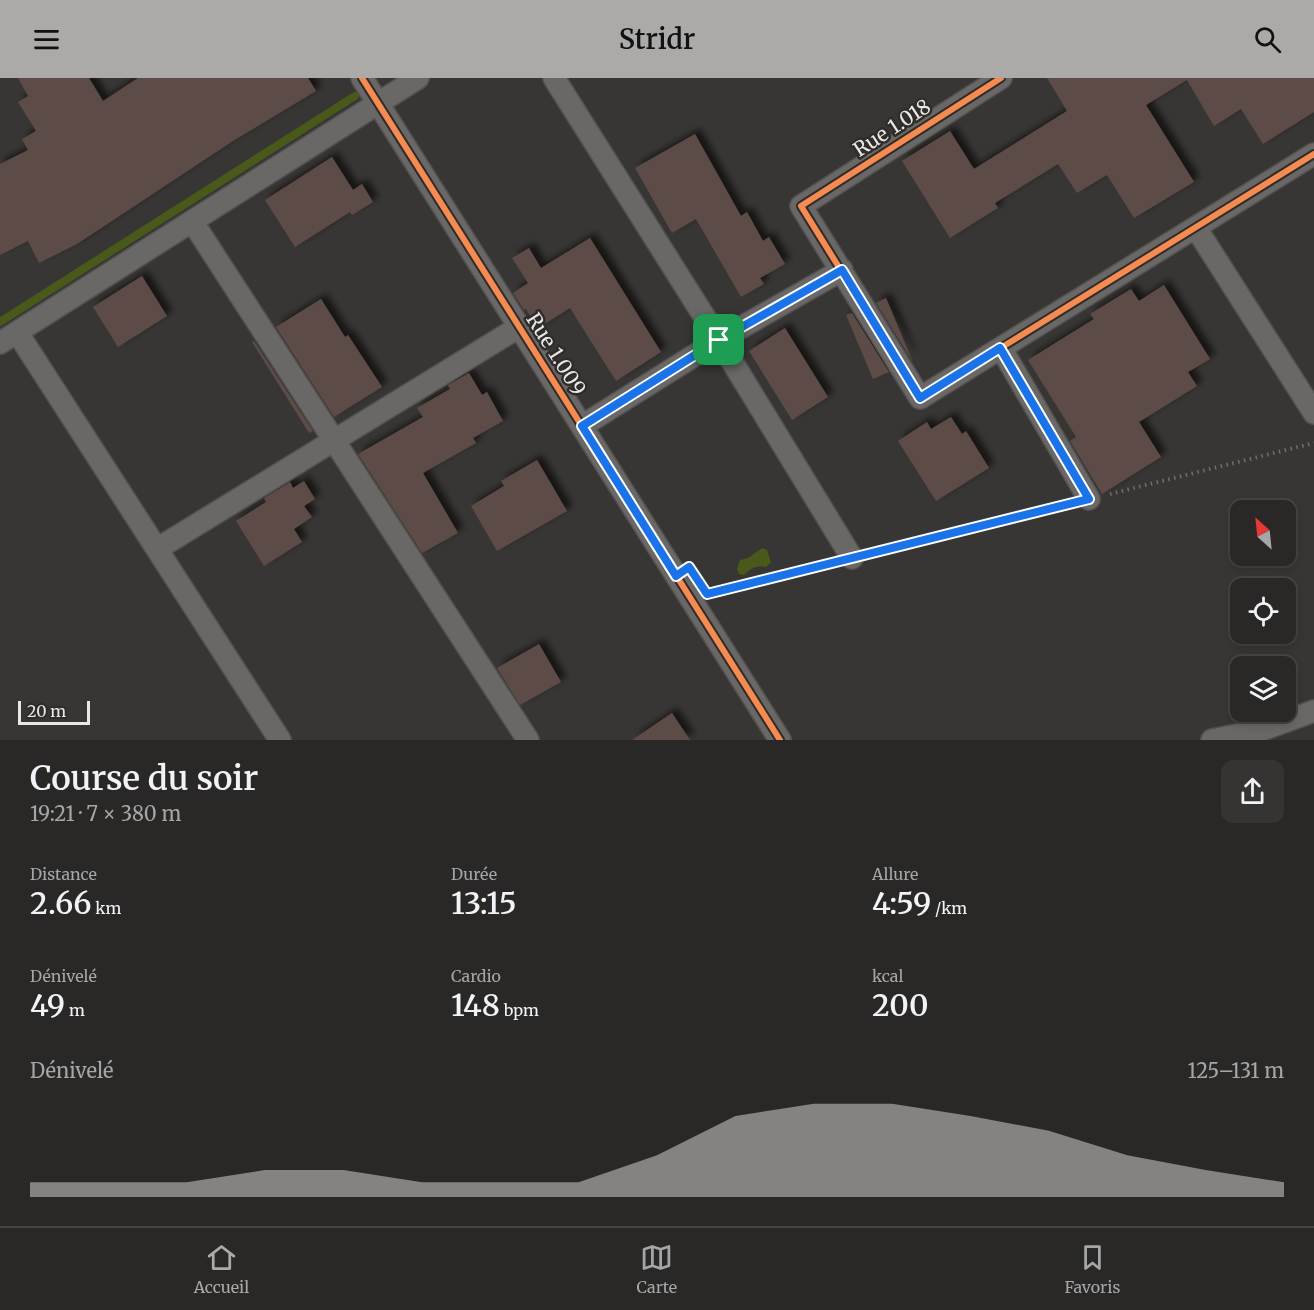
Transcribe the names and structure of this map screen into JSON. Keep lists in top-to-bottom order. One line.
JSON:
{"streets":{"street":["Rue 1.018","Rue 1.009"]},"scale_bar":"20 m","north":"top left","page":{"header":"Stridr","scale":"20 m","heading":["Course du soir","19:21 · 7 × 380 m"],"stats":[["Distance","2.66 km"],["Durée","13:15"],["Allure","4:59 /km"],["Dénivelé","49 m"],["Cardio","148 bpm"],["kcal","200"]],"chart":["Dénivelé","125–131 m"],"tabs":["Accueil","Carte","Favoris"]}}
